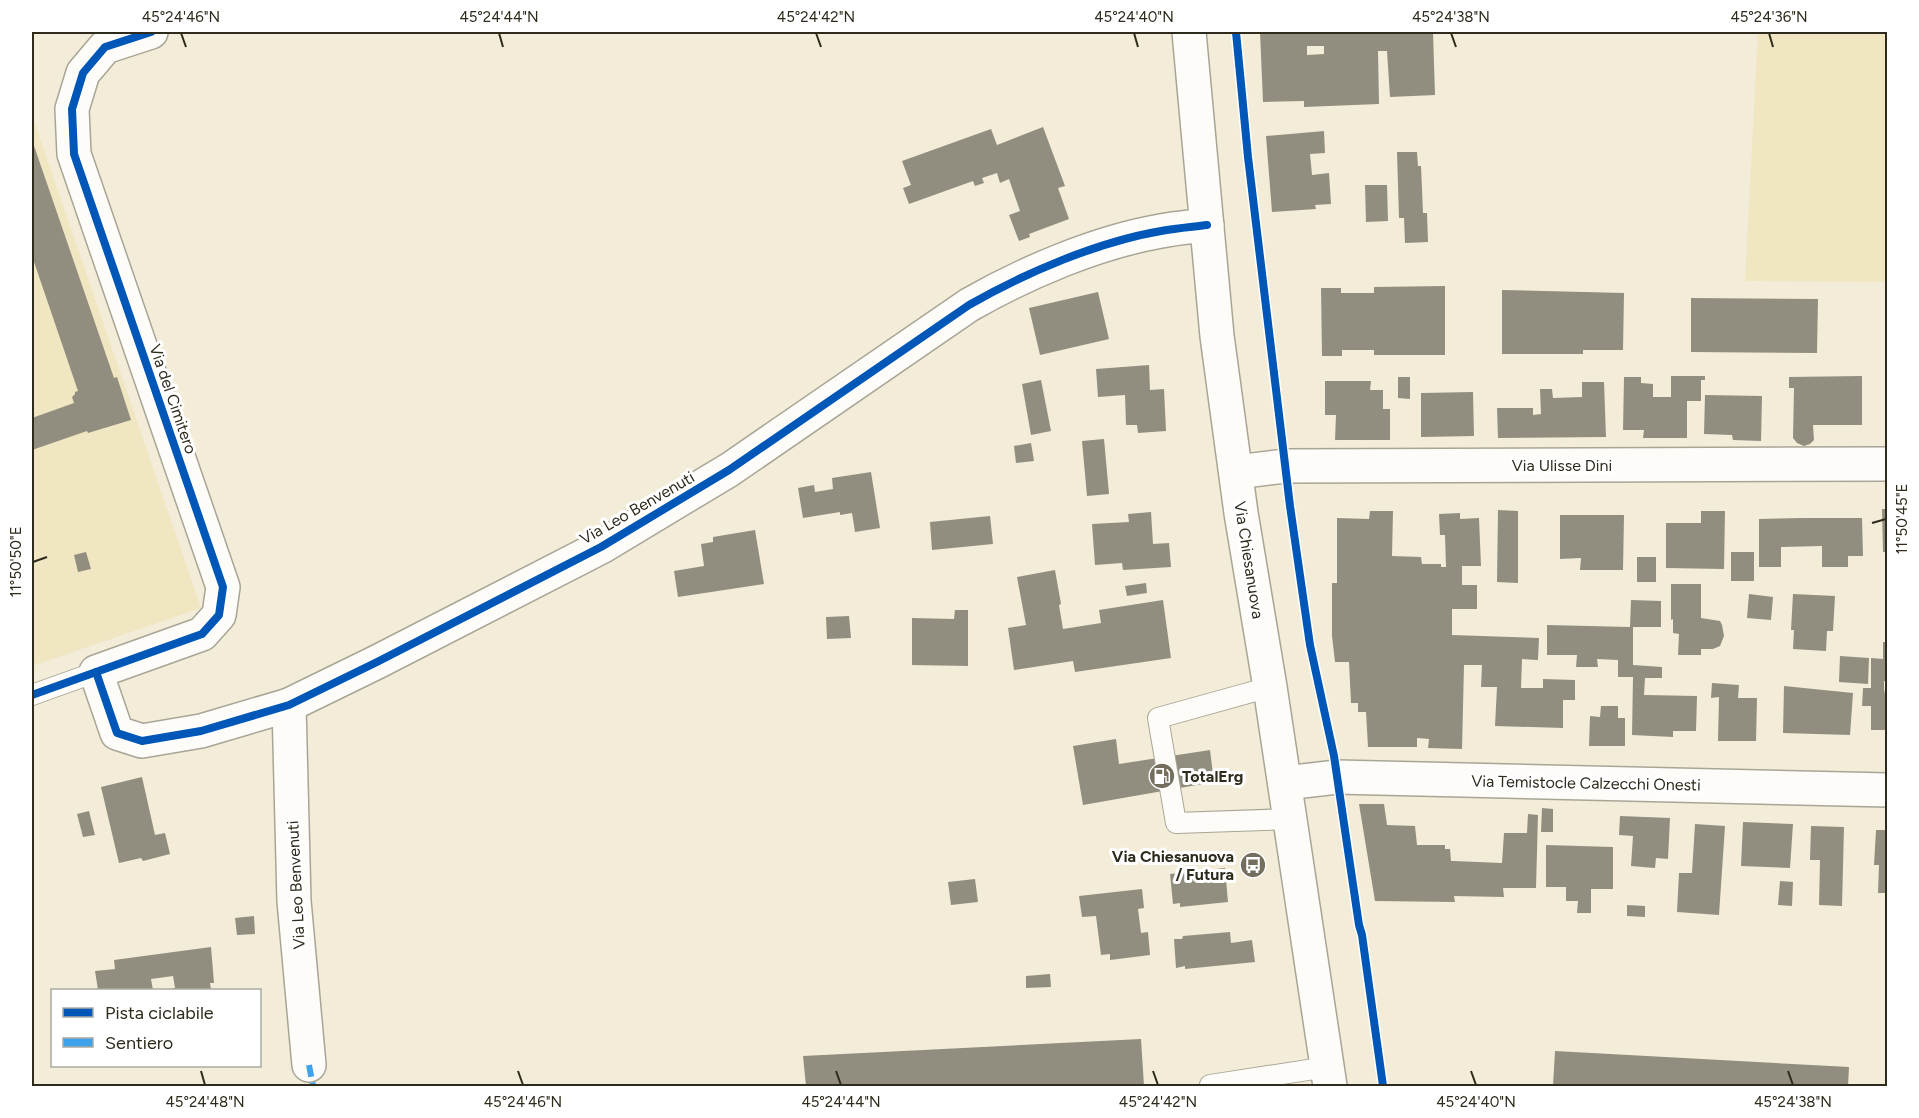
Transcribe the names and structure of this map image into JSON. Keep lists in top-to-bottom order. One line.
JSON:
{"streets":{"street":["Via del Cimitero","Via Ulisse Dini","Via Leo Benvenuti","Via Chiesanuova","Via Temistocle Calzecchi Onesti"]},"crossings":[["Via del Cimitero","Via Leo Benvenuti"],["Via Ulisse Dini","Via Chiesanuova"],["Via Leo Benvenuti","Via Chiesanuova"],["Via Chiesanuova","Via Temistocle Calzecchi Onesti"]],"places":{"fuel station":["TotalErg"],"bus stop":["Via Chiesanuova / Futura"]},"legend":["Pista ciclabile","Sentiero"],"coordinates":["45°24'46\"N","45°24'44\"N","45°24'42\"N","45°24'40\"N","45°24'38\"N","45°24'36\"N","11°50'45\"E","11°50'50\"E","45°24'48\"N"]}
